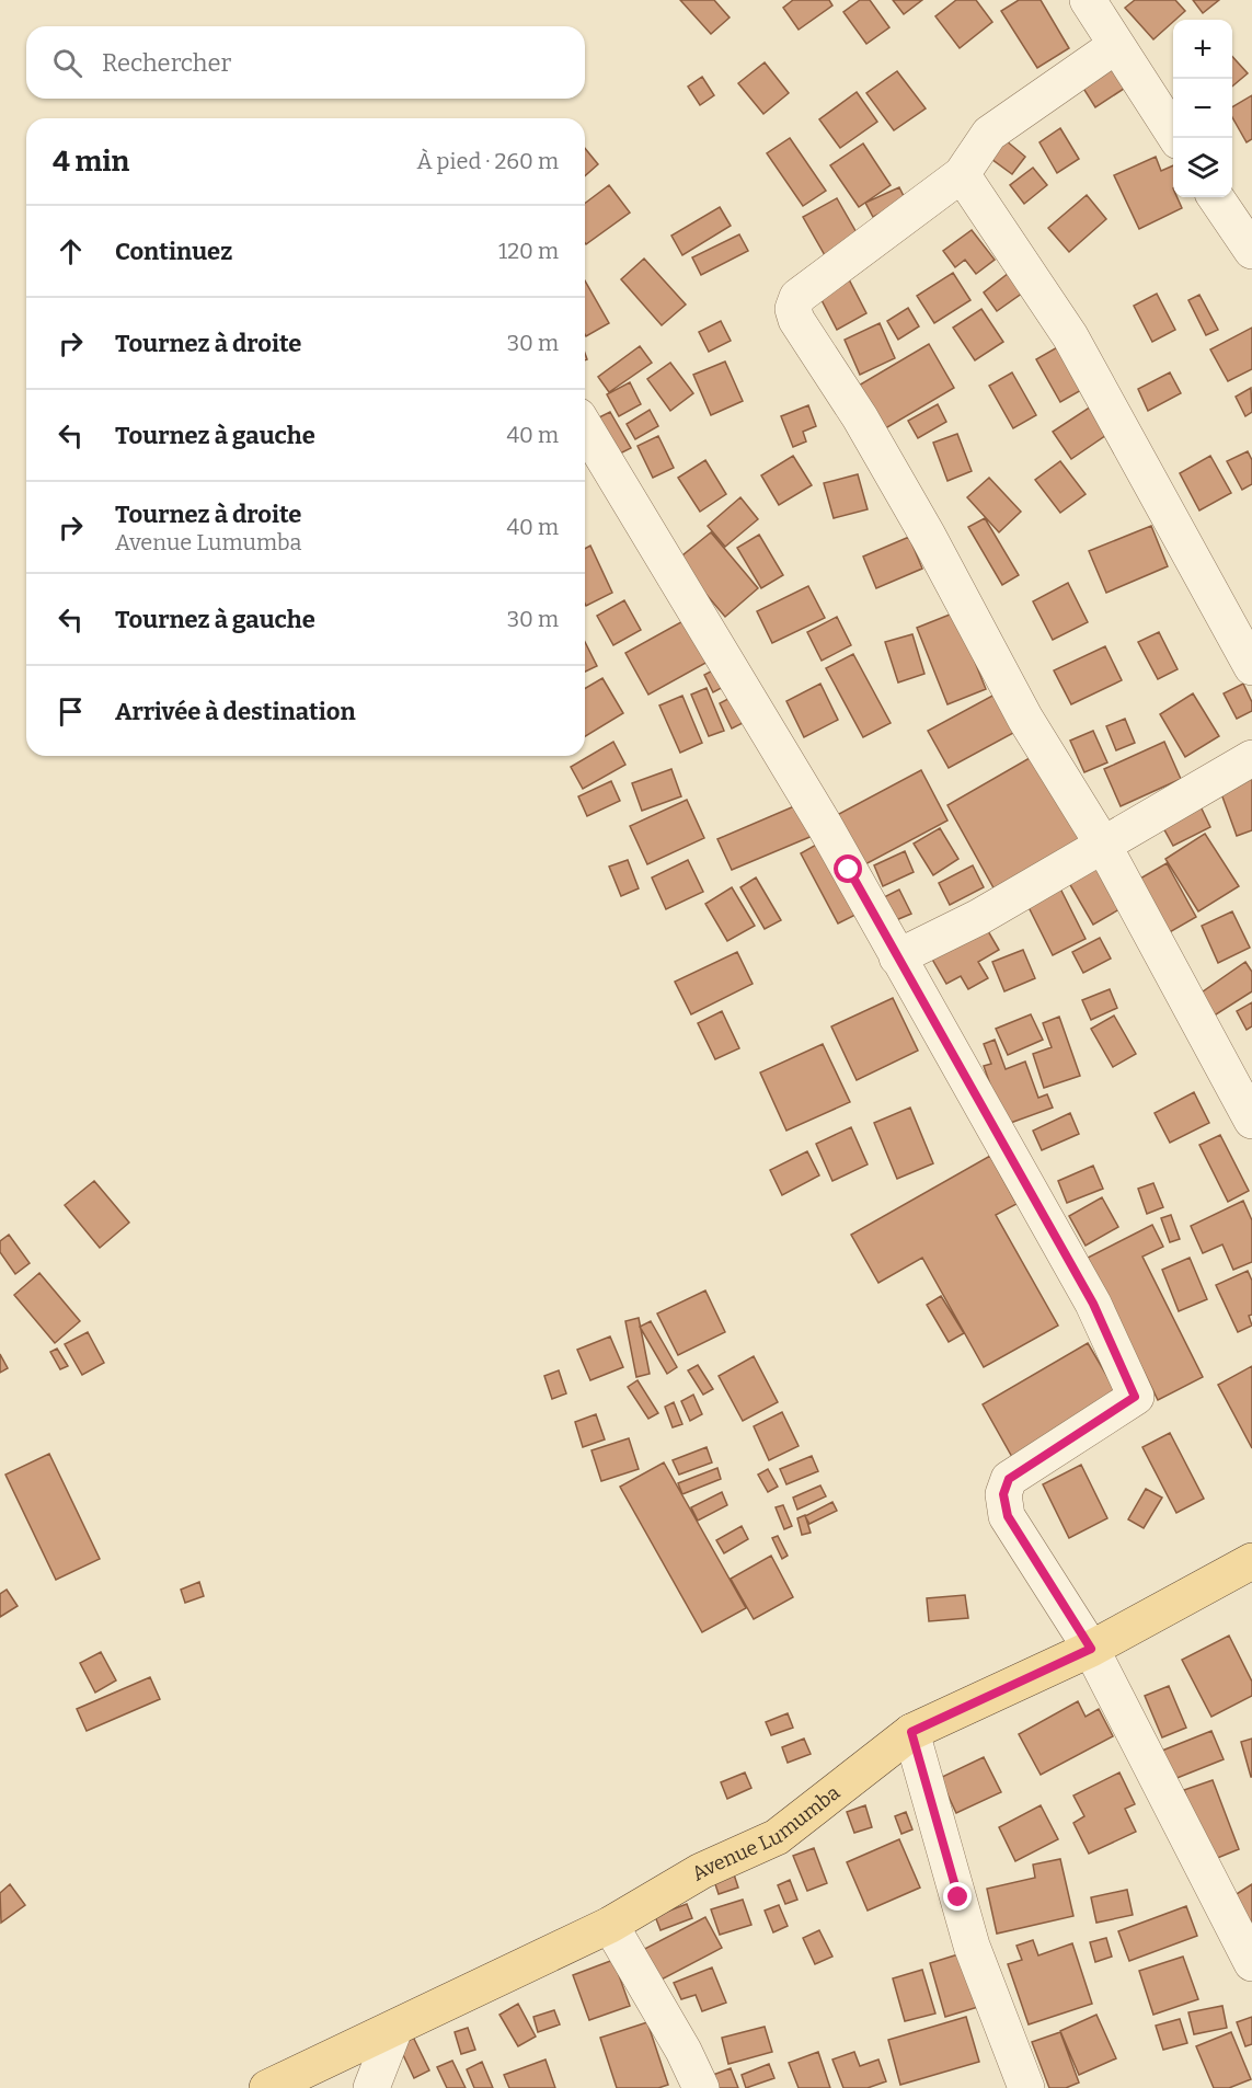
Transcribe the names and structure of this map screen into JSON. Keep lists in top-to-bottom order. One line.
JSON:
{"streets":{"main road":["Avenue Lumumba"]},"page":{"map_buttons":["+","−"],"search":"Rechercher","heading":["4 min","À pied · 260 m"],"list":[["Continuez","120 m"],["Tournez à droite","30 m"],["Tournez à gauche","40 m"],["Tournez à droite","Avenue Lumumba","40 m"],["Tournez à gauche","30 m"],"Arrivée à destination"]}}
